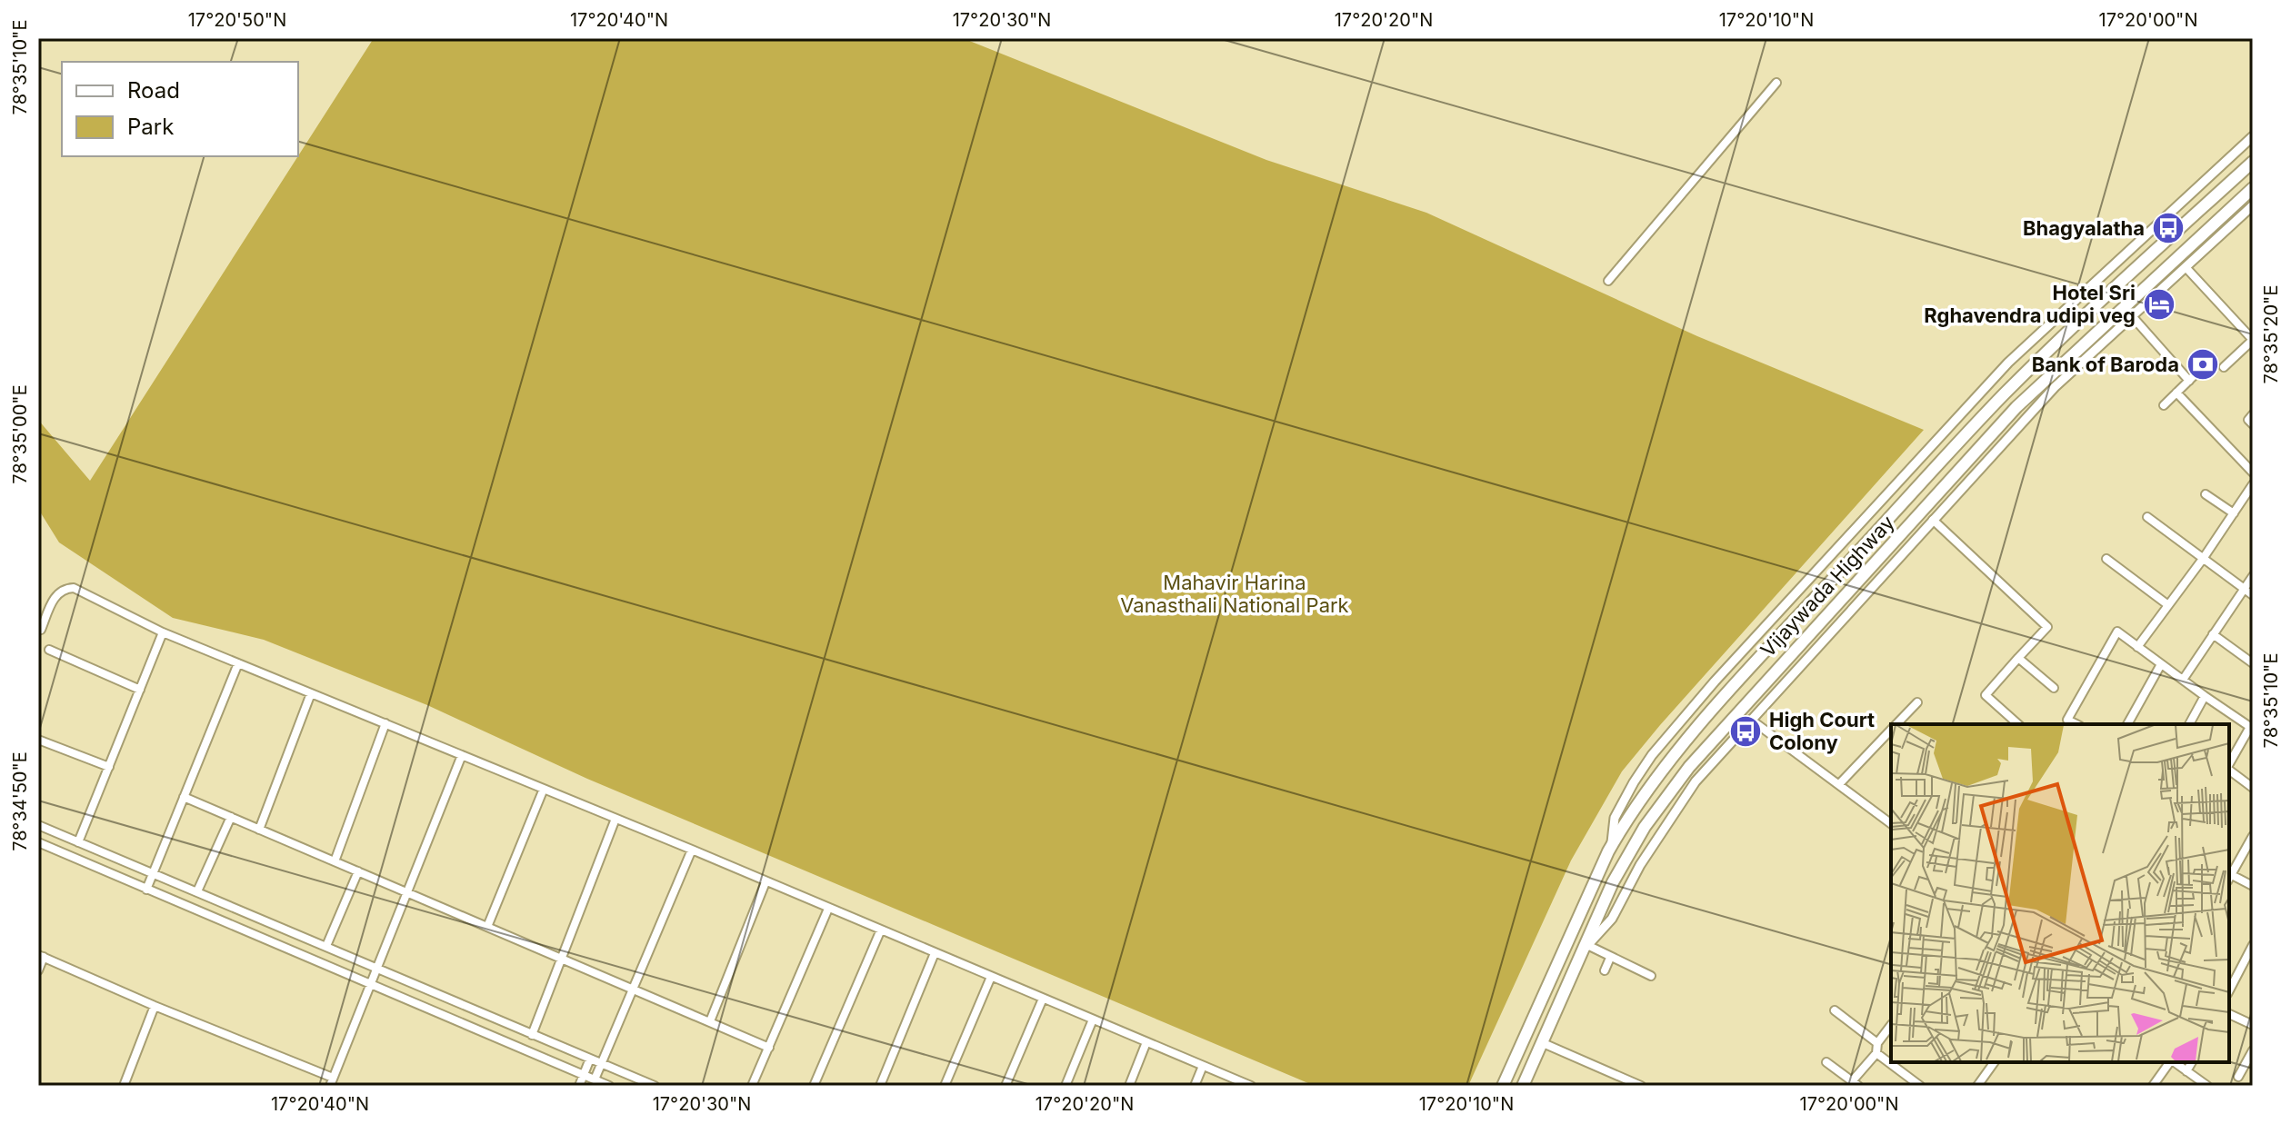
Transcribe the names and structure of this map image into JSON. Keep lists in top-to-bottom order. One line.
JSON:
{"streets":{"highway":["Vijaywada Highway"]},"parks":["Mahavir Harina Vanasthali National Park"],"places":{"bus stop":["Bhagyalatha","High Court Colony"],"hotel":["Hotel Sri Rghavendra udipi veg"],"bank":["Bank of Baroda"]},"legend":["Road","Park"],"coordinates":["17°20'50\"N","17°20'40\"N","17°20'30\"N","17°20'20\"N","17°20'10\"N","17°20'00\"N","78°35'10\"E","78°35'20\"E","78°35'00\"E","78°34'50\"E"]}
